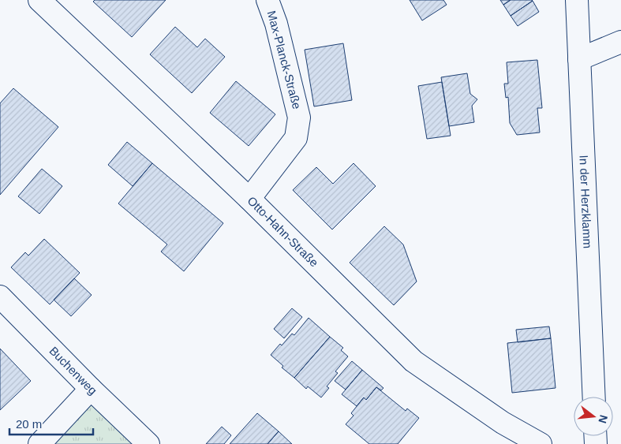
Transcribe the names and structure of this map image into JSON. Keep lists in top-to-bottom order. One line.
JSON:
{"streets":{"street":["Max-Planck-Straße","In der Herzklamm","Otto-Hahn-Straße","Buchenweg"]},"crossings":[["Max-Planck-Straße","Otto-Hahn-Straße"]],"scale_bar":"20 m","north":"right"}
